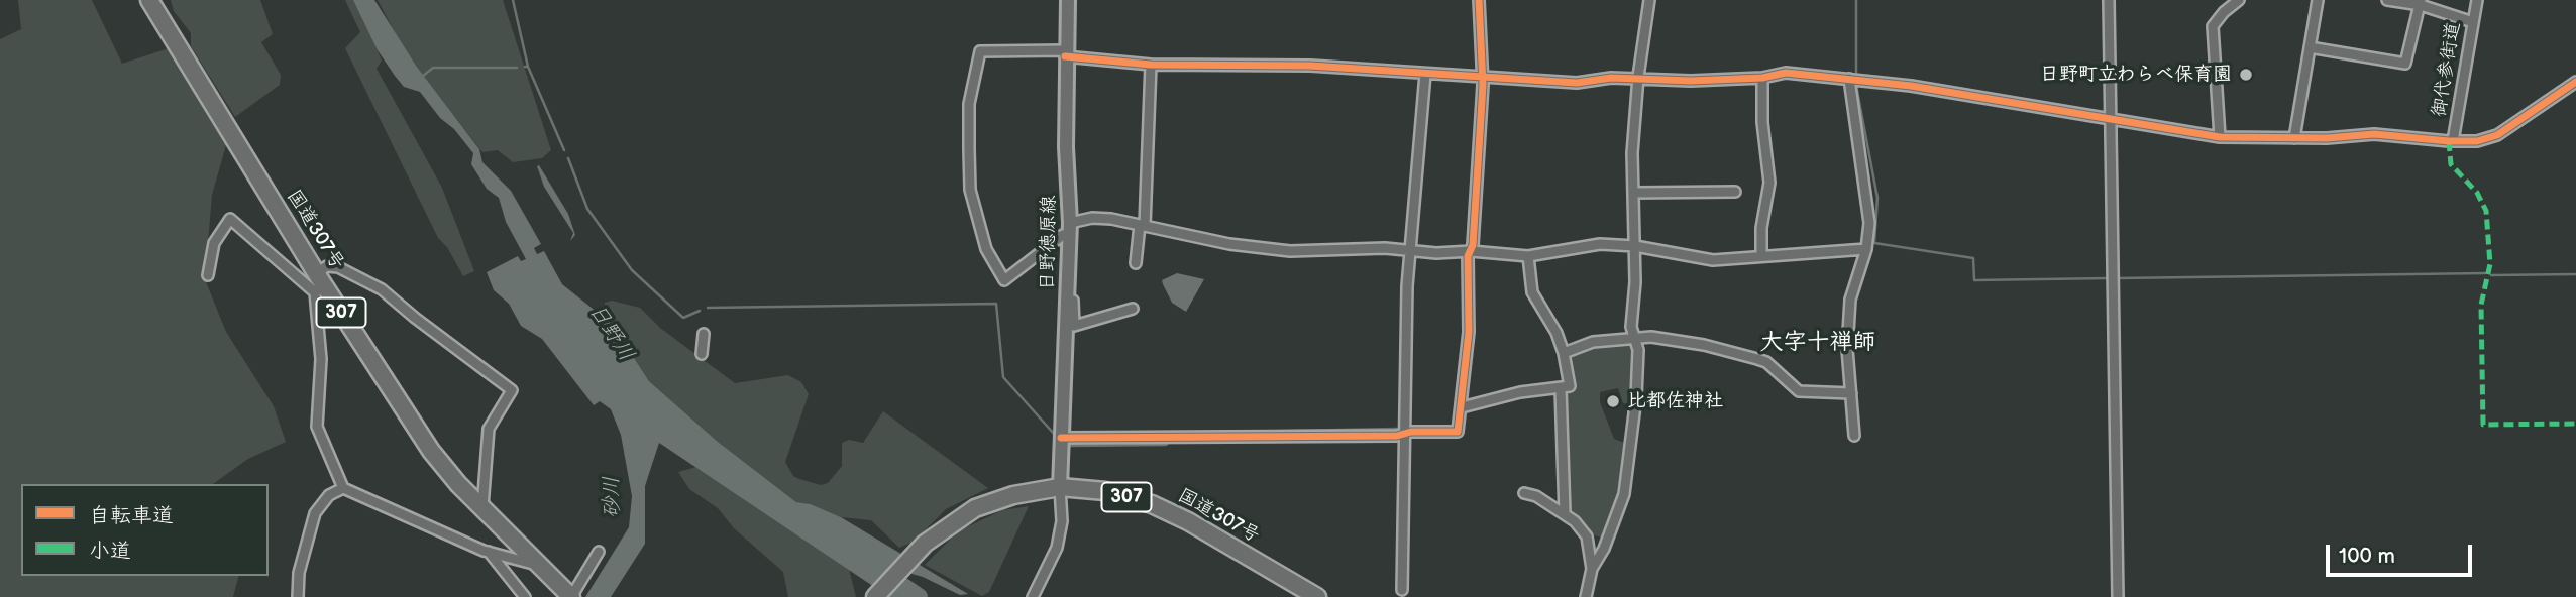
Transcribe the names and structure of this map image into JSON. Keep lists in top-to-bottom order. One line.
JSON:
{"streets":{"highway":["国道307号","307"],"main road":["日野徳原線"],"street":["御代参街道"]},"crossings":[["国道307号","日野徳原線"]],"districts":["大字十禅師"],"water":["日野川","砂川"],"places":["日野町立わらべ保育園","比都佐神社"],"legend":["自転車道","小道"],"scale_bar":"100 m"}
